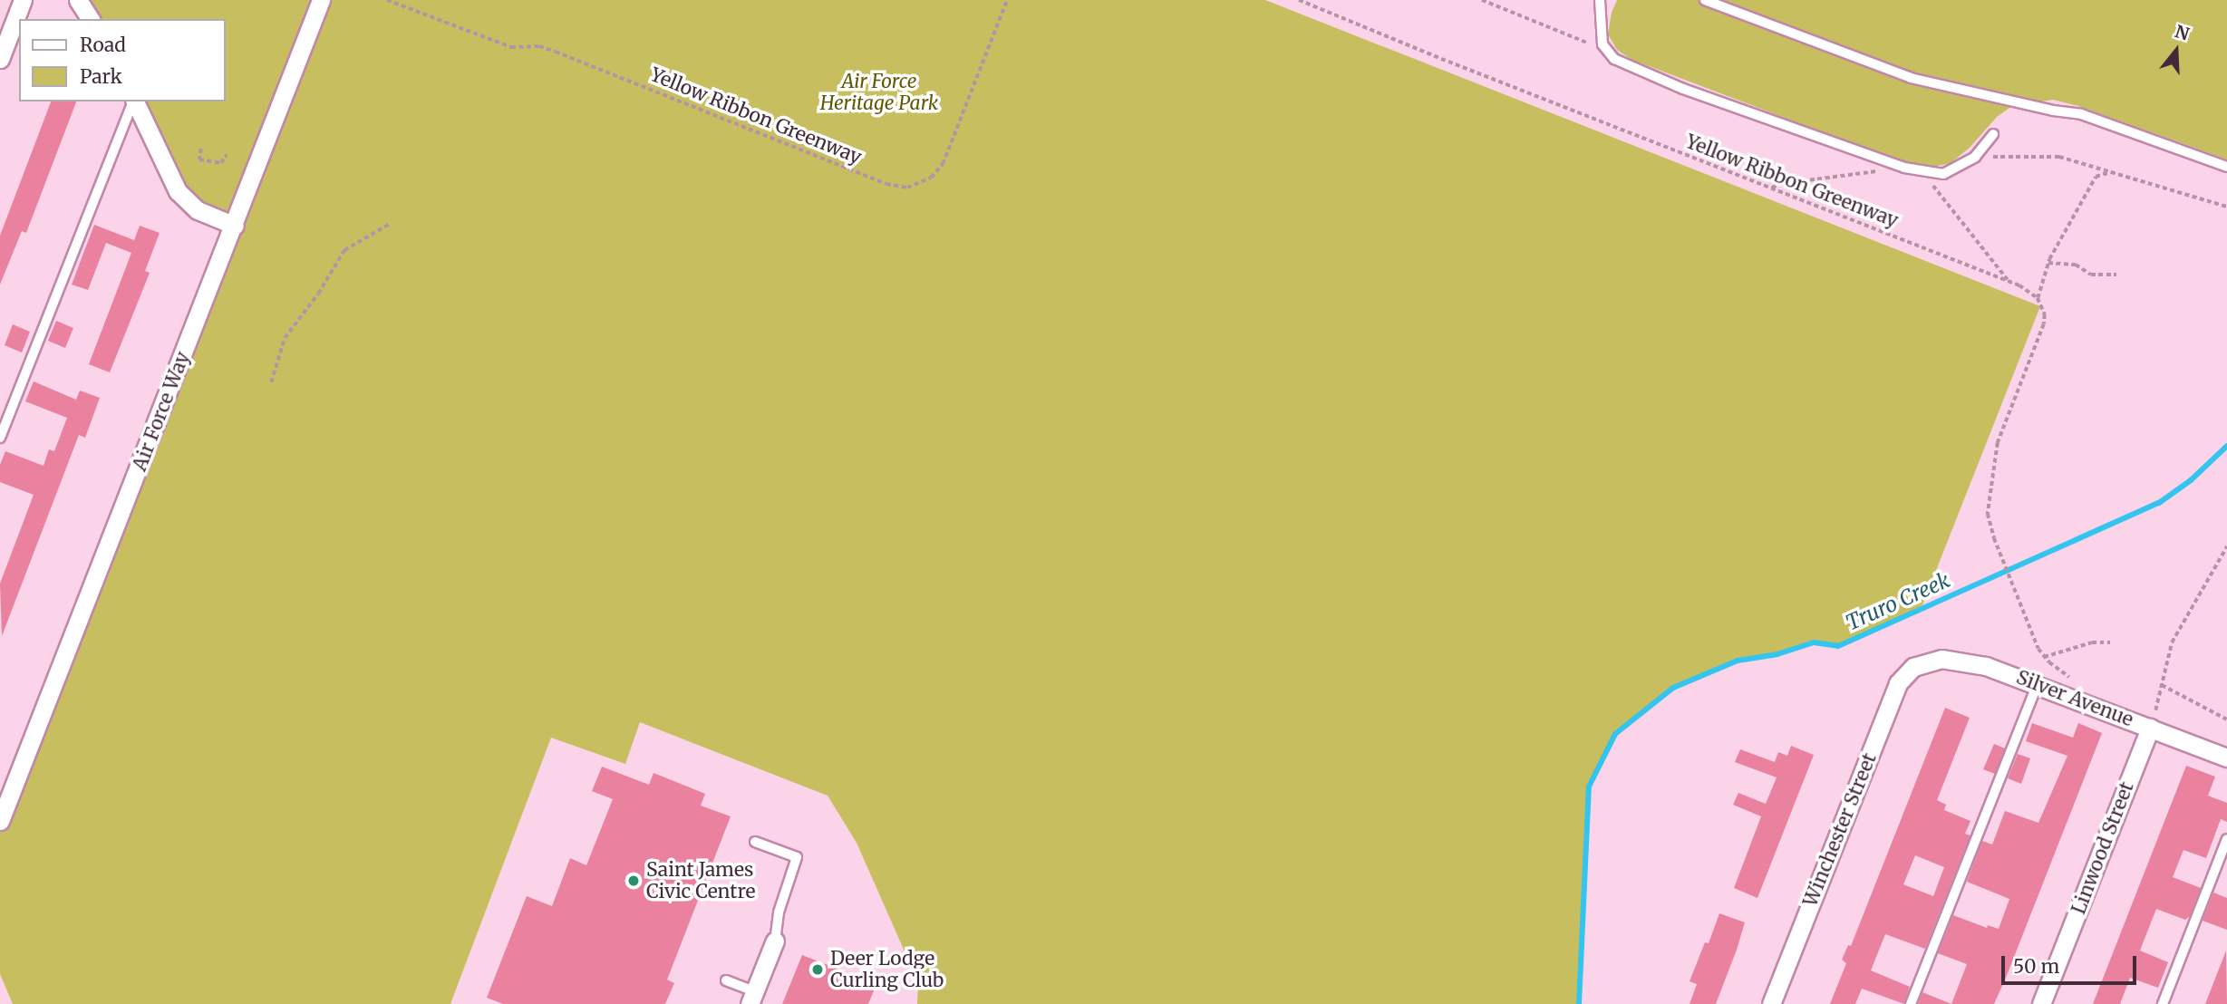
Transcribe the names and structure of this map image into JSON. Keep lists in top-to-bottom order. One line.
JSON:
{"streets":{"street":["Air Force Way","Silver Avenue","Winchester Street","Linwood Street"],"path":["Yellow Ribbon Greenway"]},"crossings":[["Silver Avenue","Winchester Street"],["Silver Avenue","Linwood Street"]],"water":["Truro Creek"],"parks":["Air Force Heritage Park"],"places":["Saint James Civic Centre","Deer Lodge Curling Club"],"legend":["Road","Park"],"scale_bar":"50 m","north":"top"}
